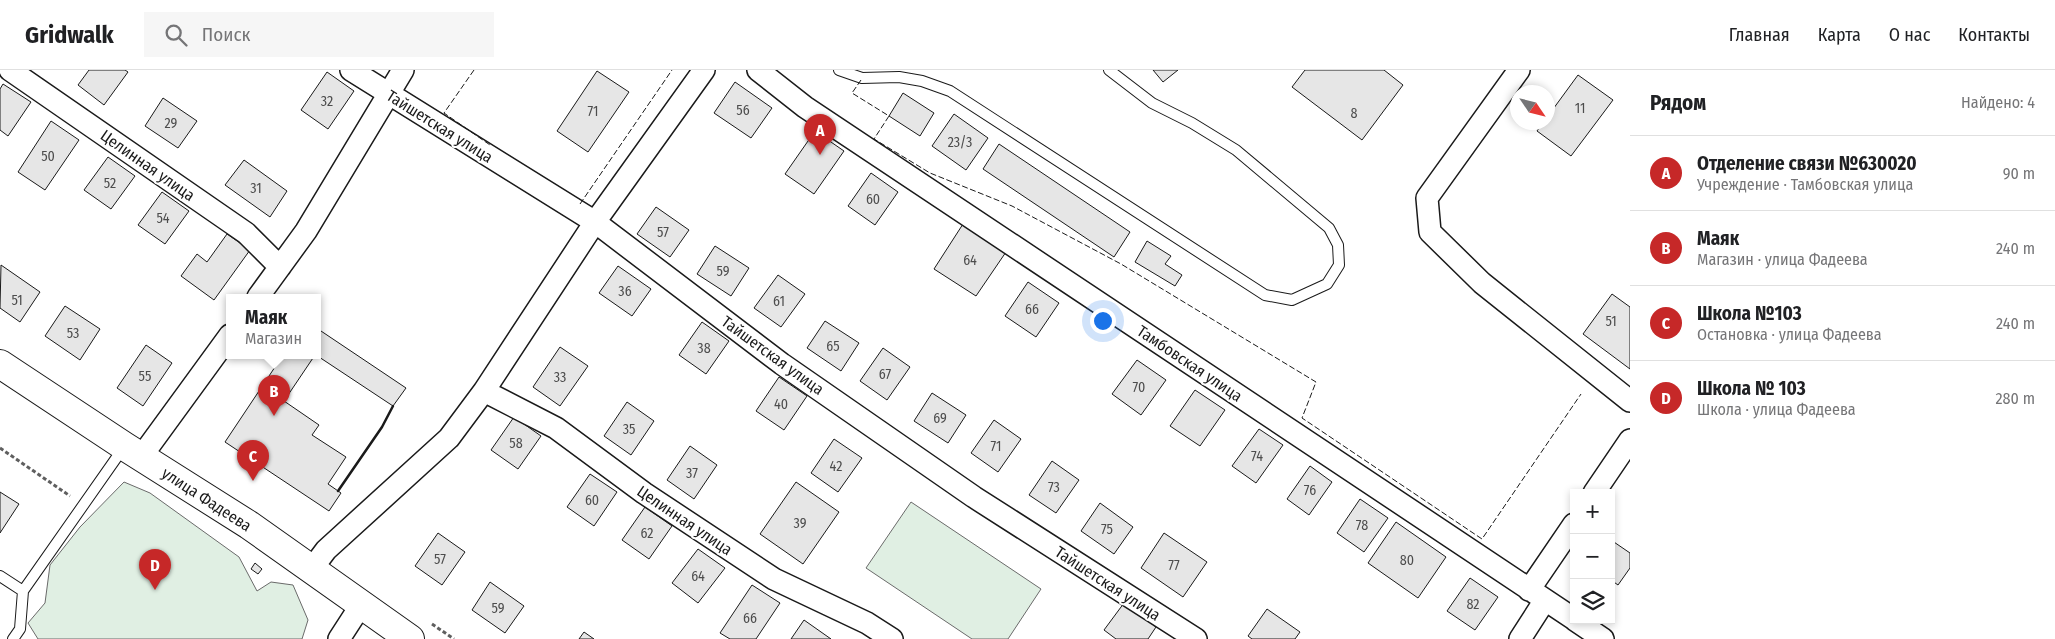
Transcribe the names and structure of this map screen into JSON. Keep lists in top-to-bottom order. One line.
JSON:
{"streets":{"street":["Тайшетская улица","Целинная улица","Тамбовская улица","улица Фадеева"]},"house_numbers":["32","11","56","71","8","29","23/3","50","52","31","60","54","57","64","59","36","51","61","66","51","53","65","38","67","55","33","70","40","69","35","58","71","74","42","37","73","76","60","39","78","75","62","57","80","77","64","82","59","66"],"north":"bottom right","page":{"header":"Gridwalk","search":"Поиск","nav":["Главная","Карта","О нас","Контакты"],"heading":["Рядом","Найдено: 4"],"pins":["A","B","C","D"],"list":[{"mark":"A","name":"Отделение связи №630020","note":"Учреждение · Тамбовская улица","value":"90 m"},{"mark":"B","name":"Маяк","note":"Магазин · улица Фадеева","value":"240 m"},{"mark":"C","name":"Школа №103","note":"Остановка · улица Фадеева","value":"240 m"},{"mark":"D","name":"Школа № 103","note":"Школа · улица Фадеева","value":"280 m"}],"popup":["Маяк","Магазин"],"map_buttons":["+","−"]}}
